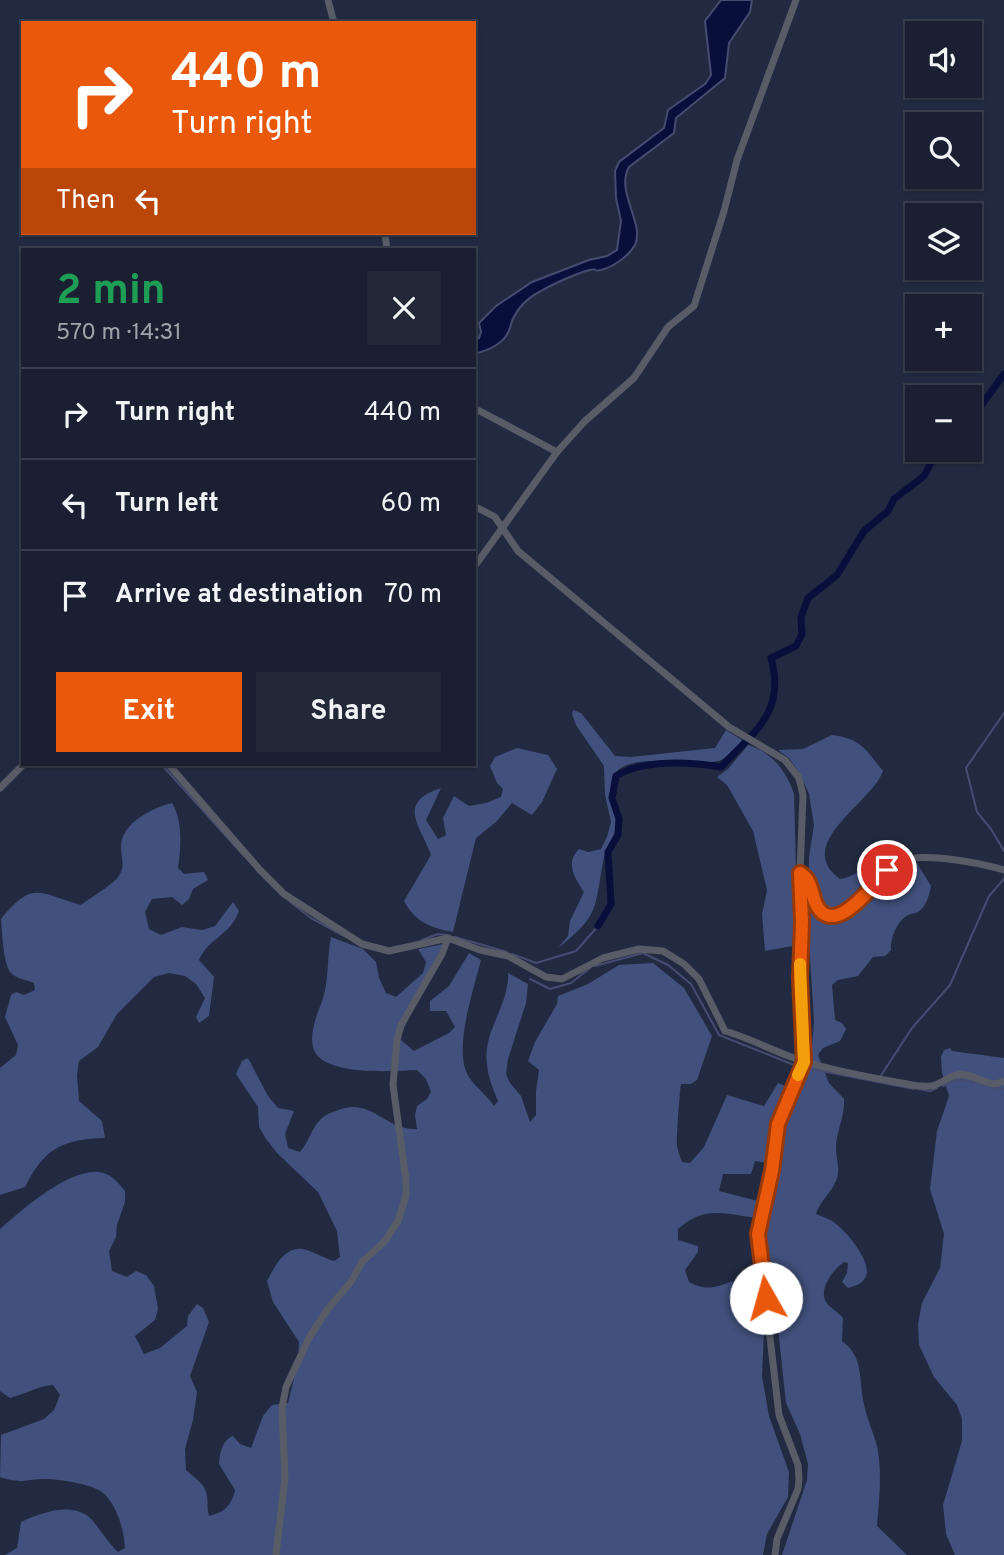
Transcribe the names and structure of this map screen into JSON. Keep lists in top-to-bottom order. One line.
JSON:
{"page":{"map_buttons":["+","−"],"turn":["440 m","Turn right"],"then":"Then","heading":["2 min","570 m · 14:31"],"list":[{"name":"Turn right","value":"440 m"},{"name":"Turn left","value":"60 m"},{"name":"Arrive at destination","value":"70 m"}],"buttons":["Exit","Share"]}}
